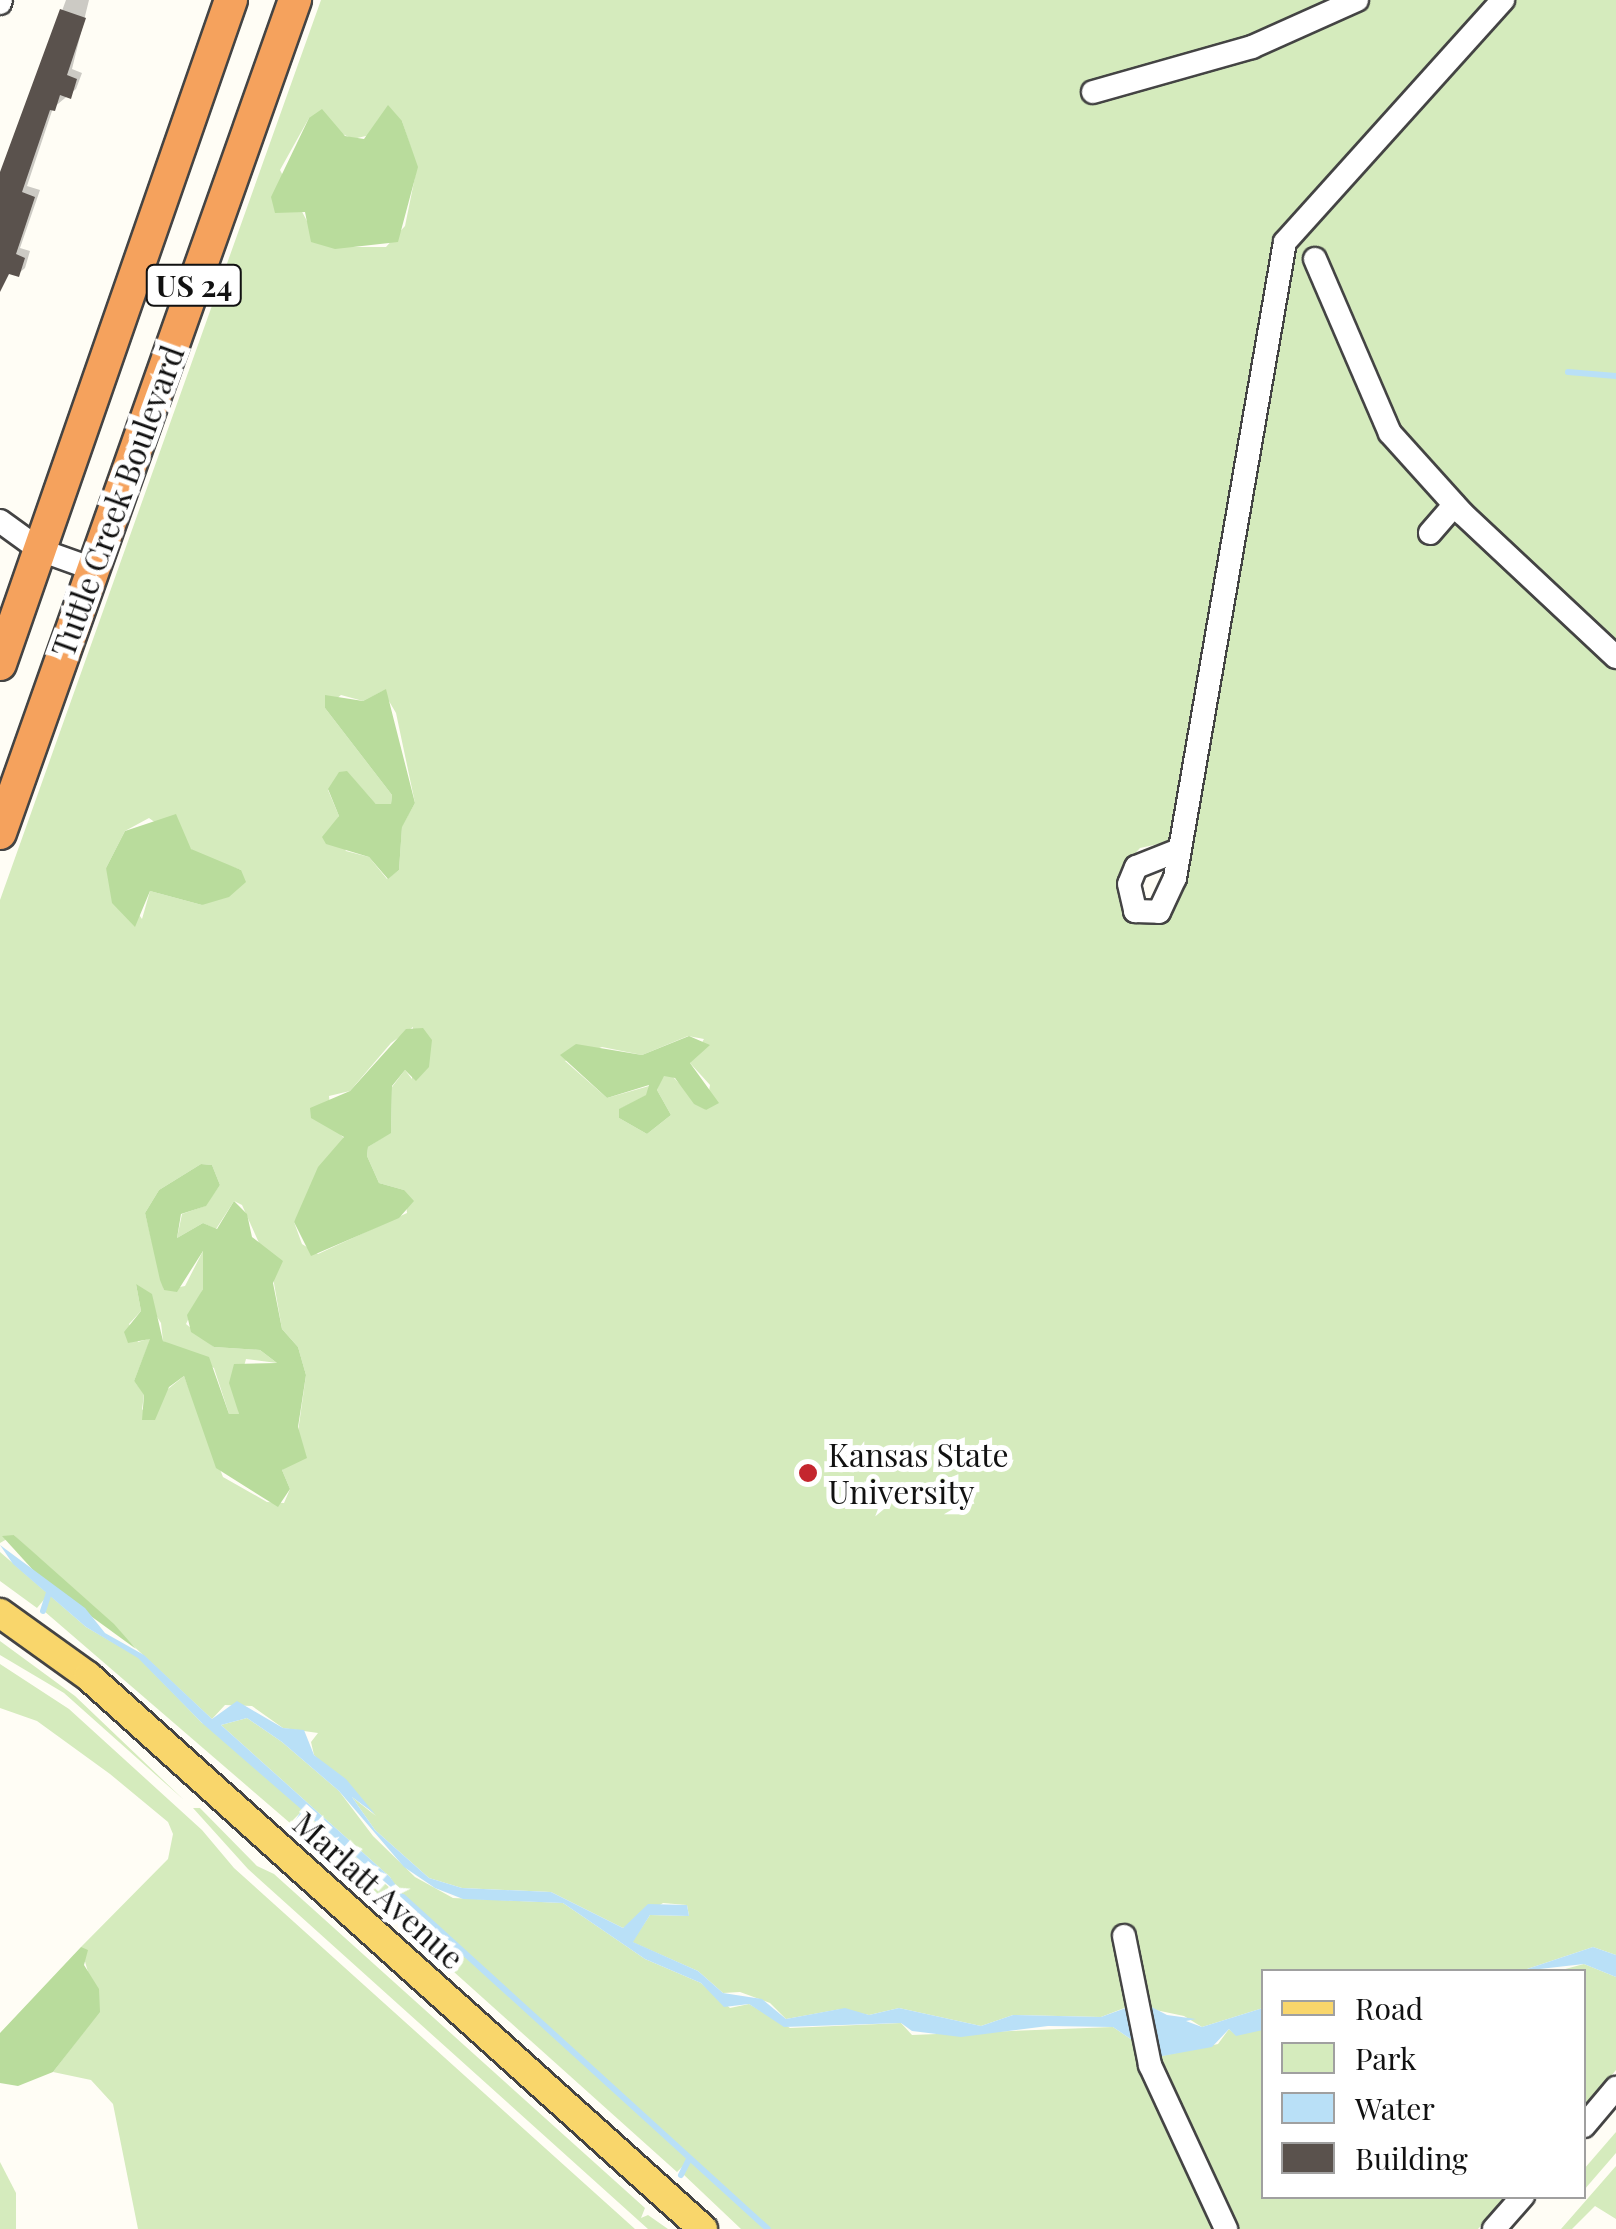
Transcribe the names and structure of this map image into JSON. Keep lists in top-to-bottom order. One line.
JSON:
{"streets":{"highway":["US 24","Tuttle Creek Boulevard"],"main road":["Marlatt Avenue"]},"places":["Kansas State University"],"legend":["Road","Park","Water","Building"]}
